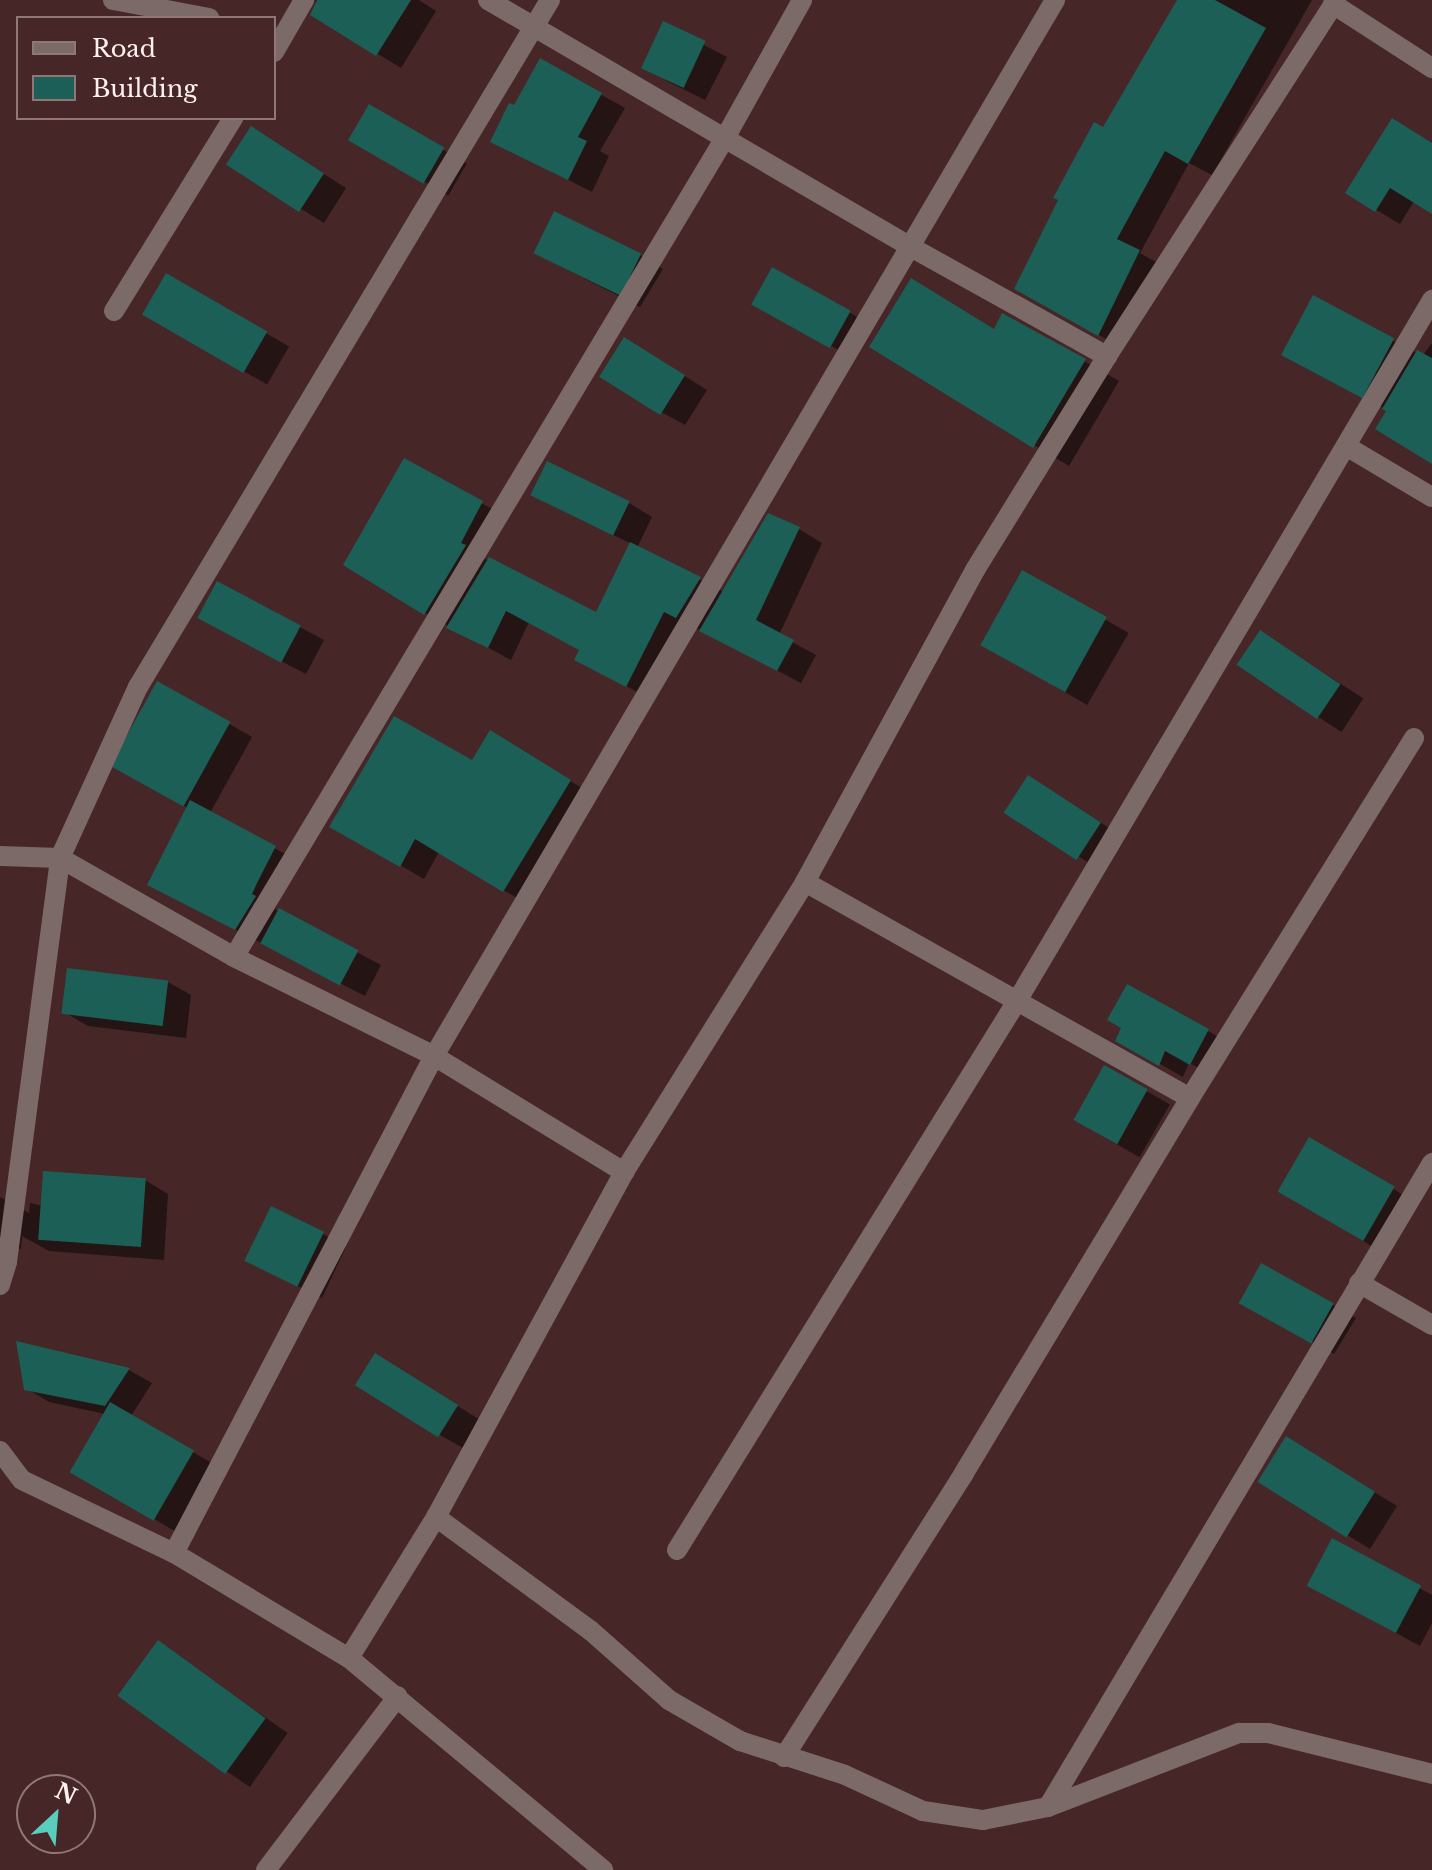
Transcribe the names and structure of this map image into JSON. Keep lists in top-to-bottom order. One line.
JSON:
{"legend":["Road","Building"],"north":"top right"}
